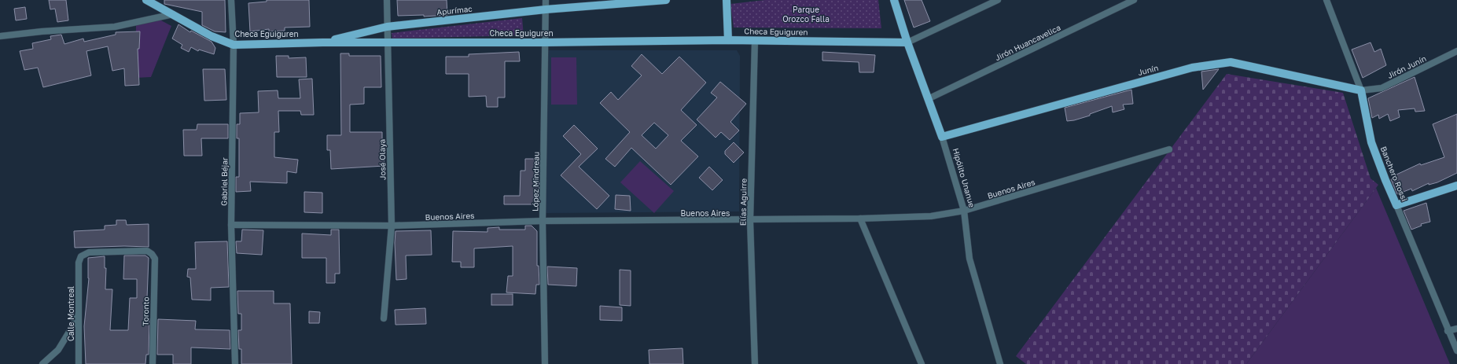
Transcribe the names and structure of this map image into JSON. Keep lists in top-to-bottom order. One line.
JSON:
{"streets":{"main road":["Apurímac","Checa Eguiguren","Junín","Banchero Rossi","Hipólito Unanue"],"street":["Jirón Huancavelica","Jirón Junín","José Olaya","Gabriel Béjar","López Mindreau","Buenos Aires","Elías Aguirre","Toronto","Calle Montreal"]},"crossings":[["Apurímac","Checa Eguiguren"],["Apurímac","José Olaya"],["Apurímac","López Mindreau"],["Checa Eguiguren","José Olaya"],["Checa Eguiguren","Hipólito Unanue"],["Checa Eguiguren","Gabriel Béjar"],["Checa Eguiguren","López Mindreau"],["Checa Eguiguren","Elías Aguirre"],["Jirón Huancavelica","Hipólito Unanue"],["Jirón Junín","Junín"],["Jirón Junín","Banchero Rossi"],["Junín","Banchero Rossi"],["Junín","Hipólito Unanue"],["José Olaya","Buenos Aires"],["Hipólito Unanue","Buenos Aires"],["Gabriel Béjar","Buenos Aires"],["López Mindreau","Buenos Aires"],["Buenos Aires","Elías Aguirre"],["Toronto","Calle Montreal"]],"parks":["Parque Orozco Falla"]}
